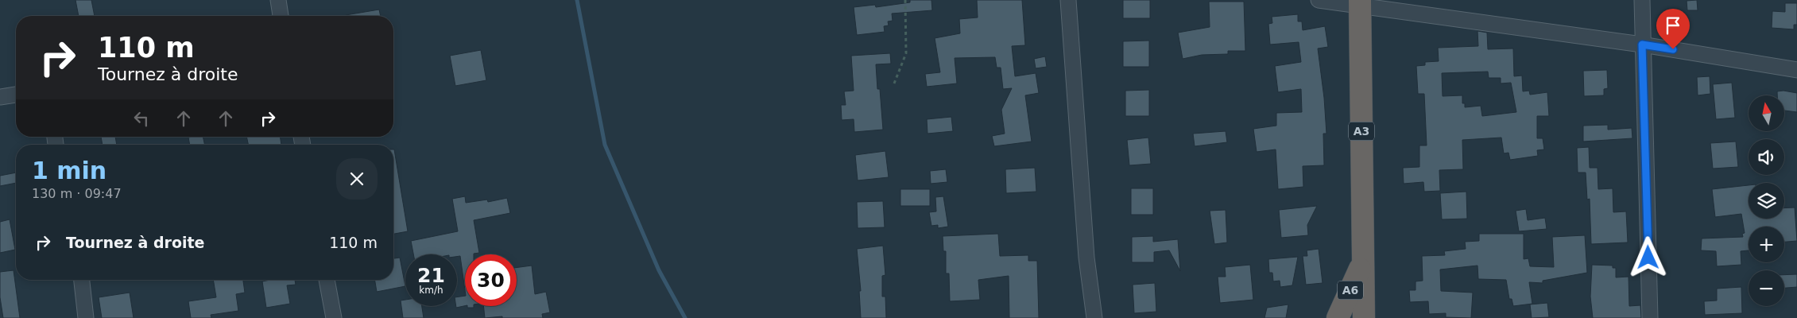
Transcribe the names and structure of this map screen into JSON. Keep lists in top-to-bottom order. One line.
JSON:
{"streets":{"highway":["A3","A6"]},"crossings":[["A3","A6"]],"north":"top","page":{"turn":["110 m","Tournez à droite"],"map_buttons":["+","−"],"heading":["1 min","130 m · 09:47"],"list":[{"name":"Tournez à droite","value":"110 m"}],"speed":"21 km/h","limit":"30"}}
